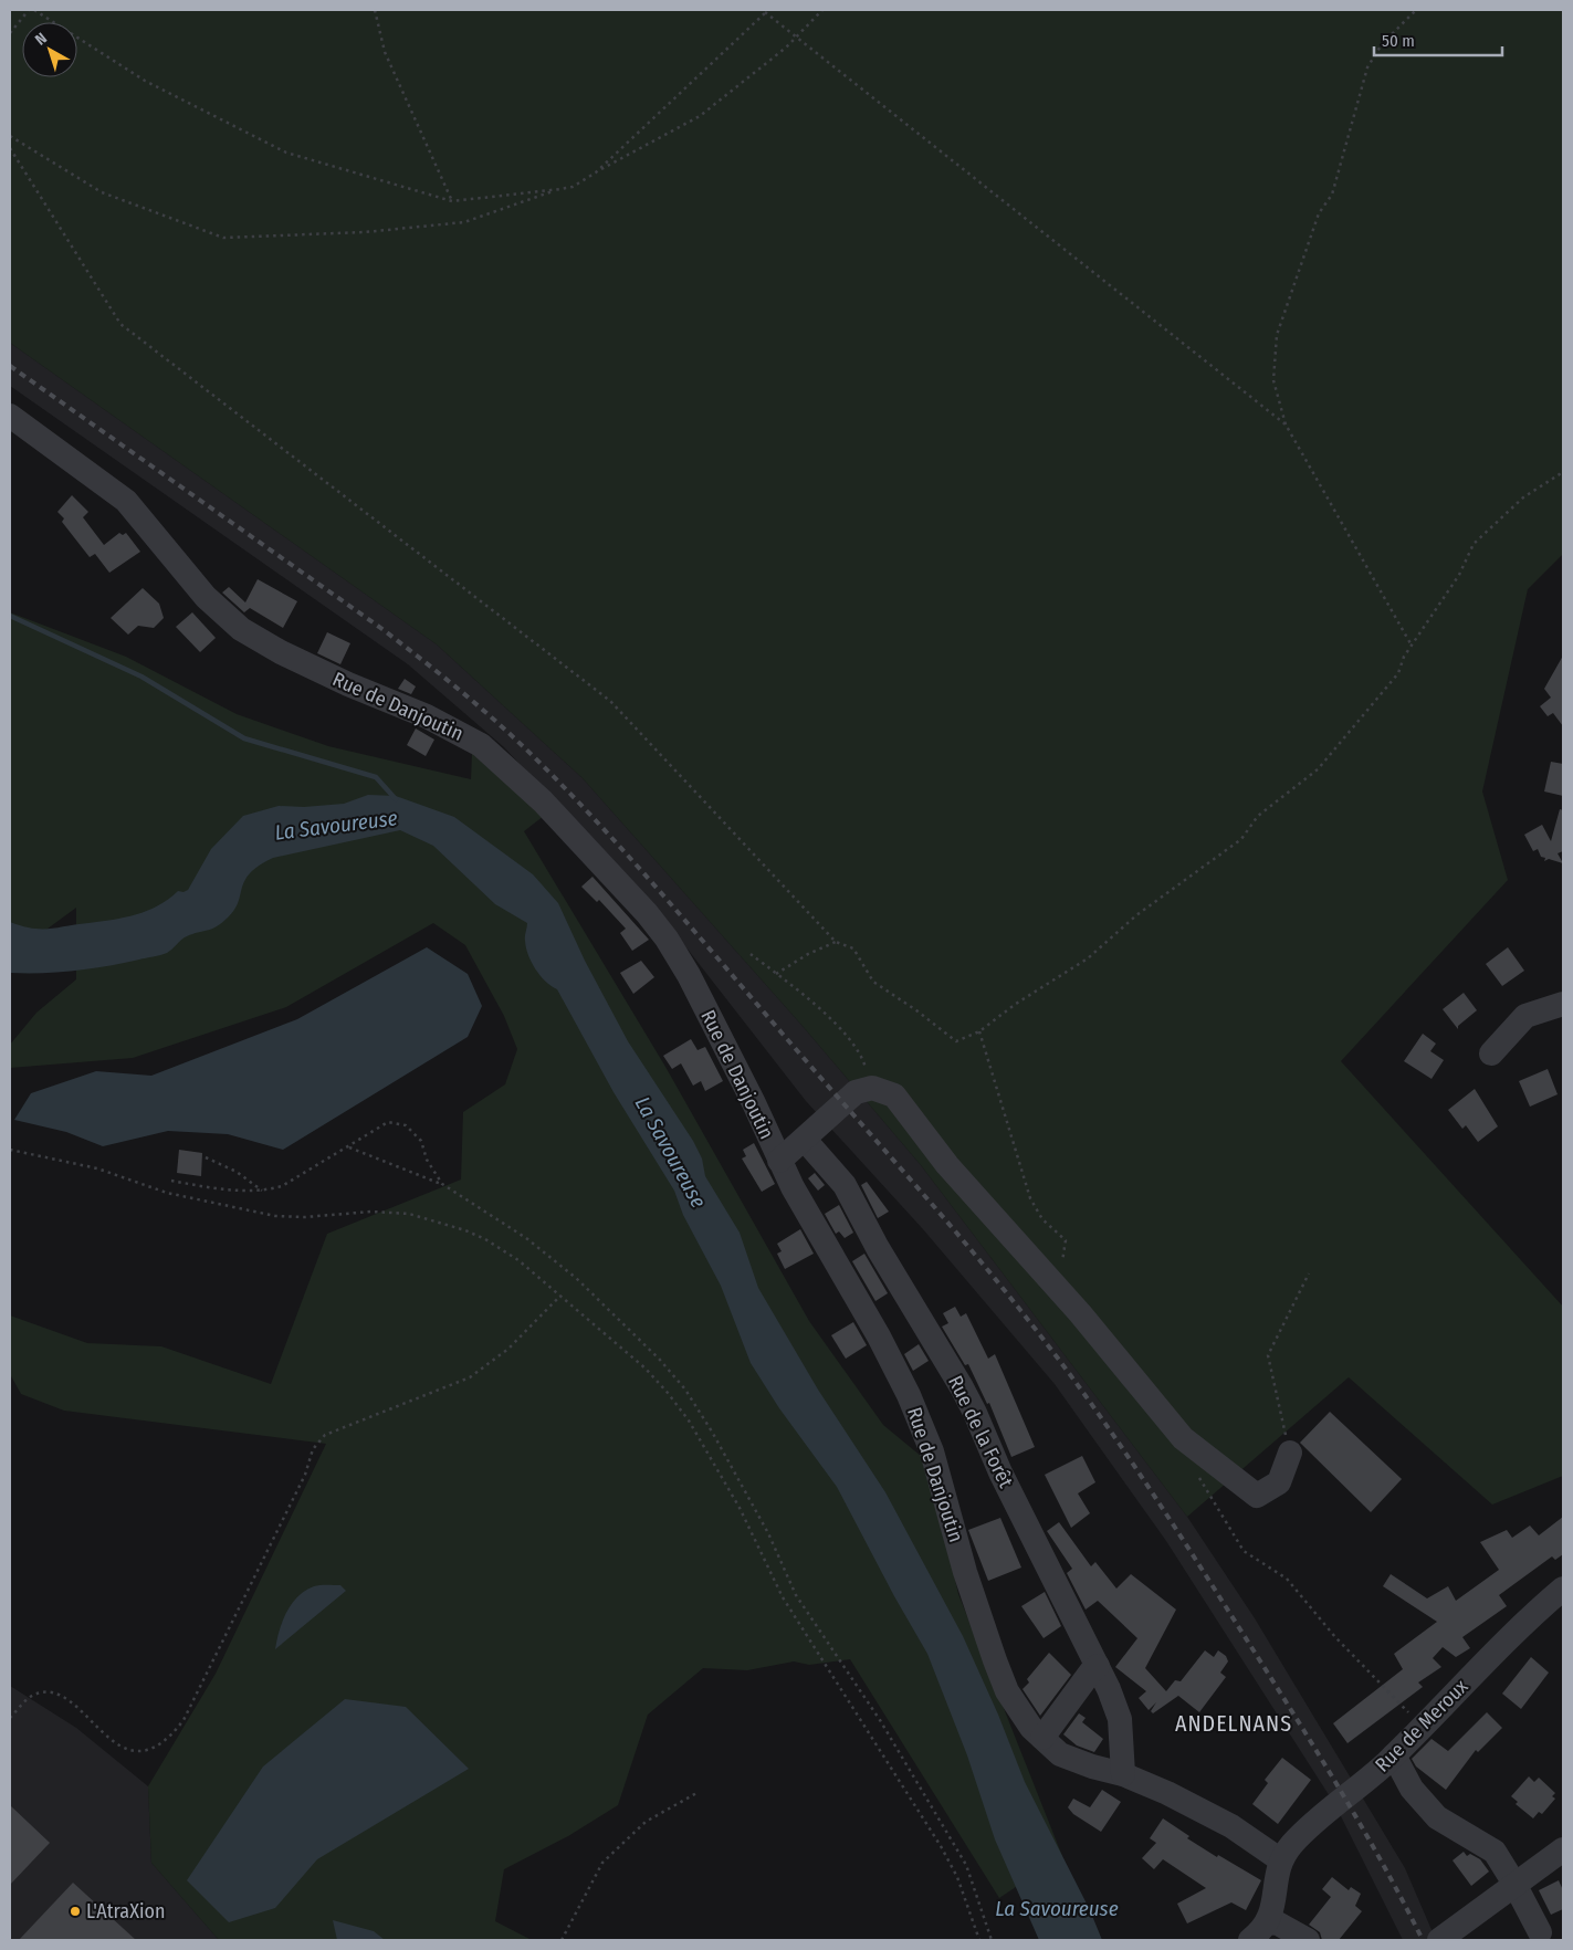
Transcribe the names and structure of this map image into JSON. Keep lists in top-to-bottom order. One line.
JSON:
{"streets":{"street":["Rue de Danjoutin","Rue de la Forêt","Rue de Meroux"]},"crossings":[["Rue de Danjoutin","Rue de la Forêt"],["Rue de Danjoutin","Rue de Meroux"]],"districts":["ANDELNANS"],"water":["La Savoureuse"],"places":["L'AtraXion"],"scale_bar":"50 m","north":"top left"}
